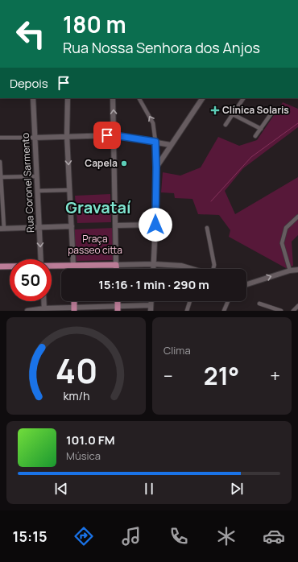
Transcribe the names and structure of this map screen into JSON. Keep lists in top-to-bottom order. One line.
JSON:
{"streets":{"street":["Rua Coronel Sarmento"]},"districts":["Gravataí"],"parks":["Praça passeo citta"],"places":{"health":["Clínica Solaris"],"other":["Capela"]},"page":{"turn":["180 m","Rua Nossa Senhora dos Anjos"],"then":"Depois","limit":"50","trip":"15:16 · 1 min · 290 m","tile":"Clima","heat":["−","21°","+"],"song":["101.0 FM","Música"],"tabs":"15:15","gauge":["40","km/h"]}}
